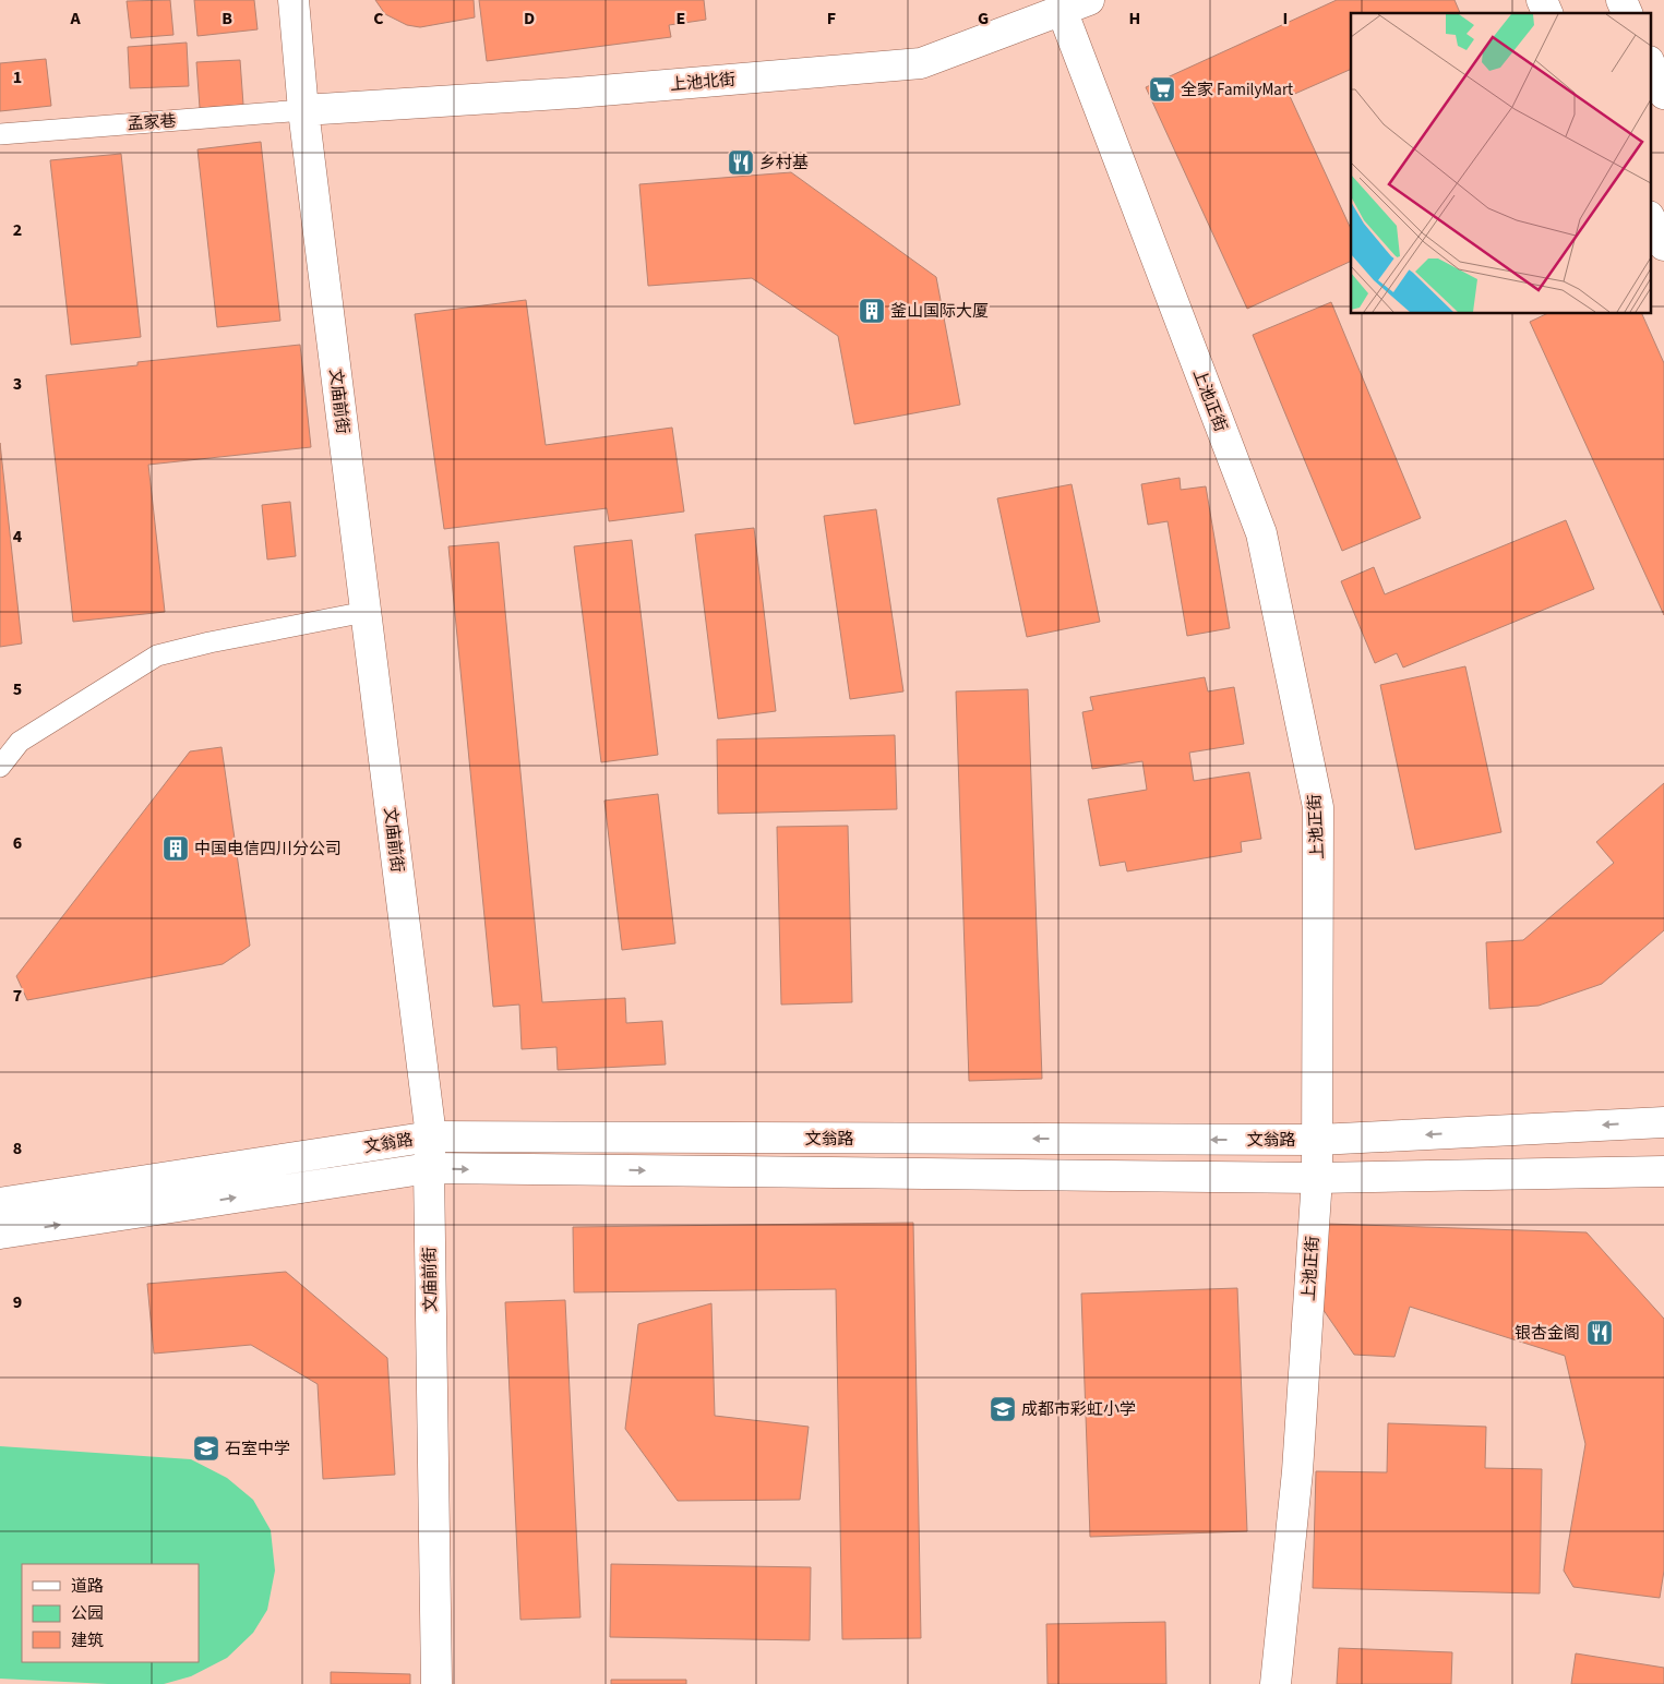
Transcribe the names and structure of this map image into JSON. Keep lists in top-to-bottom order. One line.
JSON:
{"streets":{"street":["上池北街","上池正街","文庙前街","文翁路"],"lane":["孟家巷"]},"crossings":[["上池北街","孟家巷"],["上池北街","上池正街"],["上池北街","文庙前街"],["孟家巷","文庙前街"],["上池正街","文翁路"],["文庙前街","文翁路"]],"places":{"supermarket":["全家 FamilyMart"],"restaurant":["乡村基","银杏金阁"],"building":["釜山国际大厦","中国电信四川分公司"],"school or university":["成都市彩虹小学","石室中学"]},"legend":["道路","公园","建筑"],"grid":{"columns":["A","B","C","D","E","F","G","H","I"],"rows":["1","2","3","4","5","6","7","8","9"]}}
